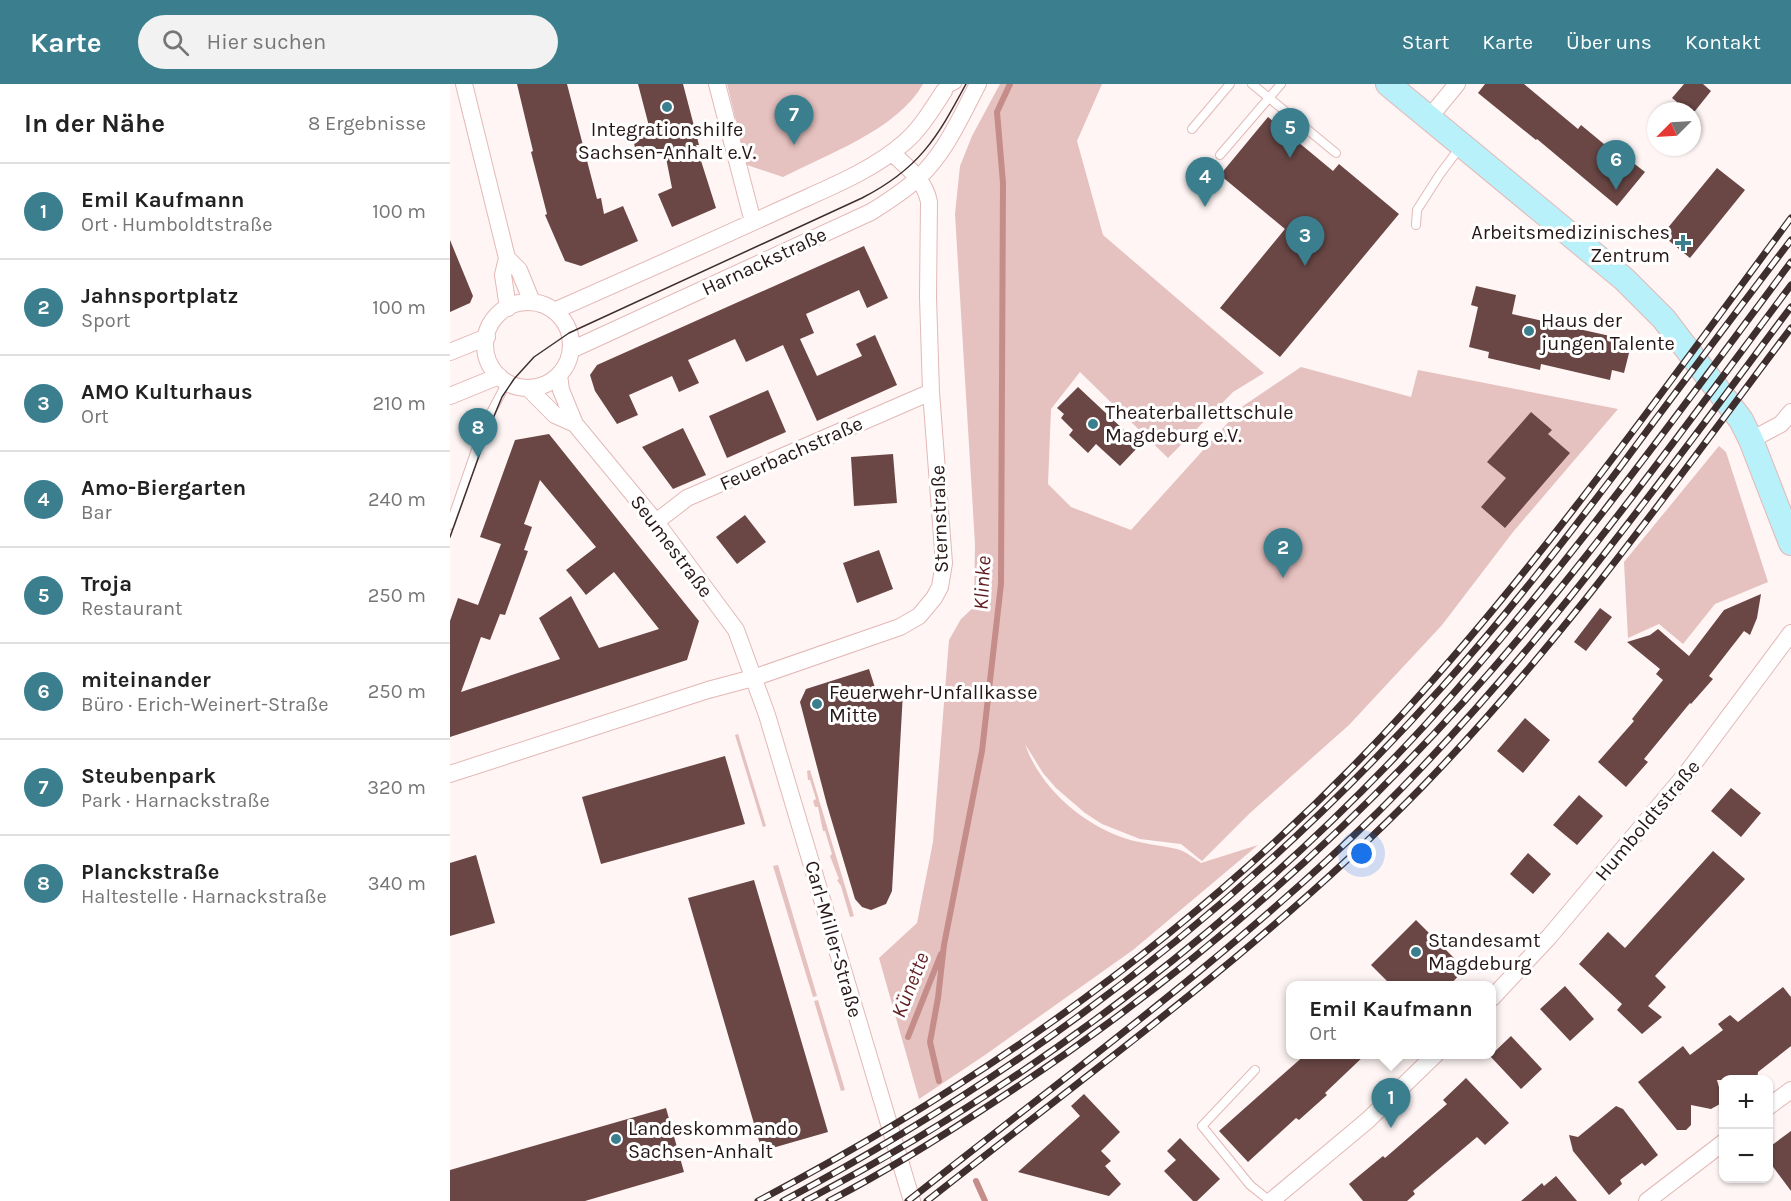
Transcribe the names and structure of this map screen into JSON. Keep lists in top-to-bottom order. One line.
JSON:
{"streets":{"street":["Harnackstraße","Feuerbachstraße","Sternstraße","Seumestraße","Humboldtstraße","Carl-Miller-Straße"]},"crossings":[["Harnackstraße","Sternstraße"],["Harnackstraße","Seumestraße"],["Feuerbachstraße","Sternstraße"],["Feuerbachstraße","Seumestraße"],["Sternstraße","Seumestraße"],["Sternstraße","Carl-Miller-Straße"],["Seumestraße","Carl-Miller-Straße"]],"water":["Klinke","Künette"],"places":{"other":["Integrationshilfe Sachsen-Anhalt e.V.","Haus der jungen Talente","Theaterballettschule Magdeburg e.V.","Feuerwehr-Unfallkasse Mitte","Standesamt Magdeburg","Landeskommando Sachsen-Anhalt"],"health":["Arbeitsmedizinisches Zentrum"]},"north":"bottom left","page":{"header":"Karte","search":"Hier suchen","nav":["Start","Karte","Über uns","Kontakt"],"heading":["In der Nähe","8 Ergebnisse"],"pins":["7","5","6","4","3","8","2","1"],"list":[{"mark":"1","name":"Emil Kaufmann","note":"Ort · Humboldtstraße","value":"100 m"},{"mark":"2","name":"Jahnsportplatz","note":"Sport","value":"100 m"},{"mark":"3","name":"AMO Kulturhaus","note":"Ort","value":"210 m"},{"mark":"4","name":"Amo-Biergarten","note":"Bar","value":"240 m"},{"mark":"5","name":"Troja","note":"Restaurant","value":"250 m"},{"mark":"6","name":"miteinander","note":"Büro · Erich-Weinert-Straße","value":"250 m"},{"mark":"7","name":"Steubenpark","note":"Park · Harnackstraße","value":"320 m"},{"mark":"8","name":"Planckstraße","note":"Haltestelle · Harnackstraße","value":"340 m"}],"popup":["Emil Kaufmann","Ort"],"map_buttons":["+","−"]}}
